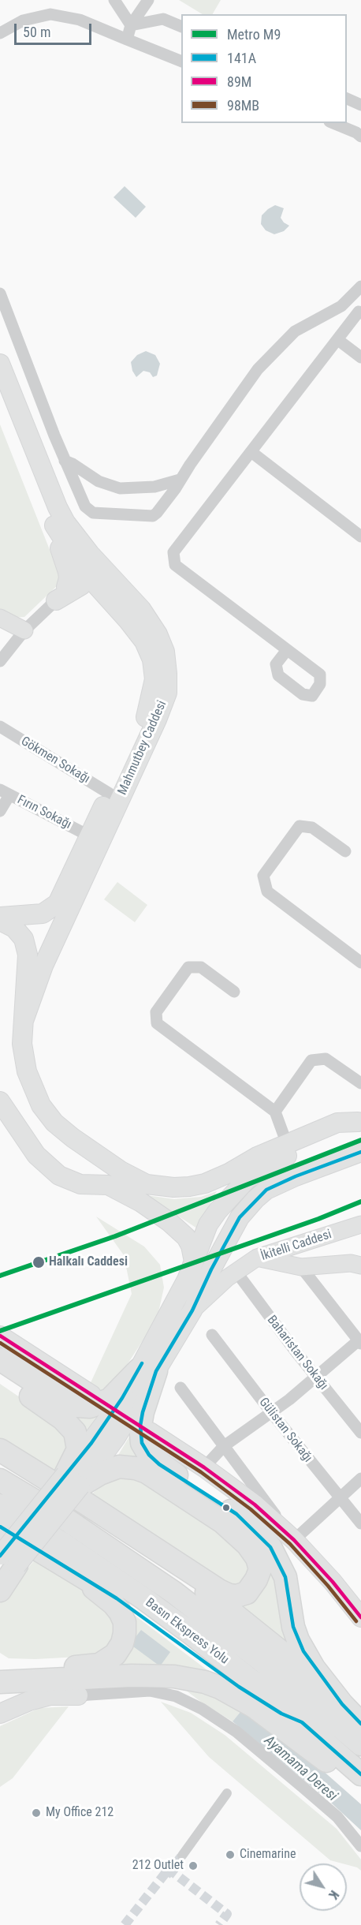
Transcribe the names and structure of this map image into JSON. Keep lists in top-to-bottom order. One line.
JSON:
{"streets":{"highway":["Basın Ekspress Yolu"],"main road":["Mahmutbey Caddesi","İkitelli Caddesi"],"street":["Gökmen Sokağı","Fırın Sokağı","Baharistan Sokağı","Gülistan Sokağı"]},"crossings":[["Mahmutbey Caddesi","Gökmen Sokağı"],["Mahmutbey Caddesi","Fırın Sokağı"],["İkitelli Caddesi","Baharistan Sokağı"]],"water":["Ayamama Deresi"],"places":["Halkalı Caddesi","My Office 212","Cinemarine","212 Outlet"],"lines":["metro line M9","transit line 141A","transit line 89M","transit line 98MB"],"legend":["Metro M9","141A","89M","98MB"],"scale_bar":"50 m","north":"bottom right"}
